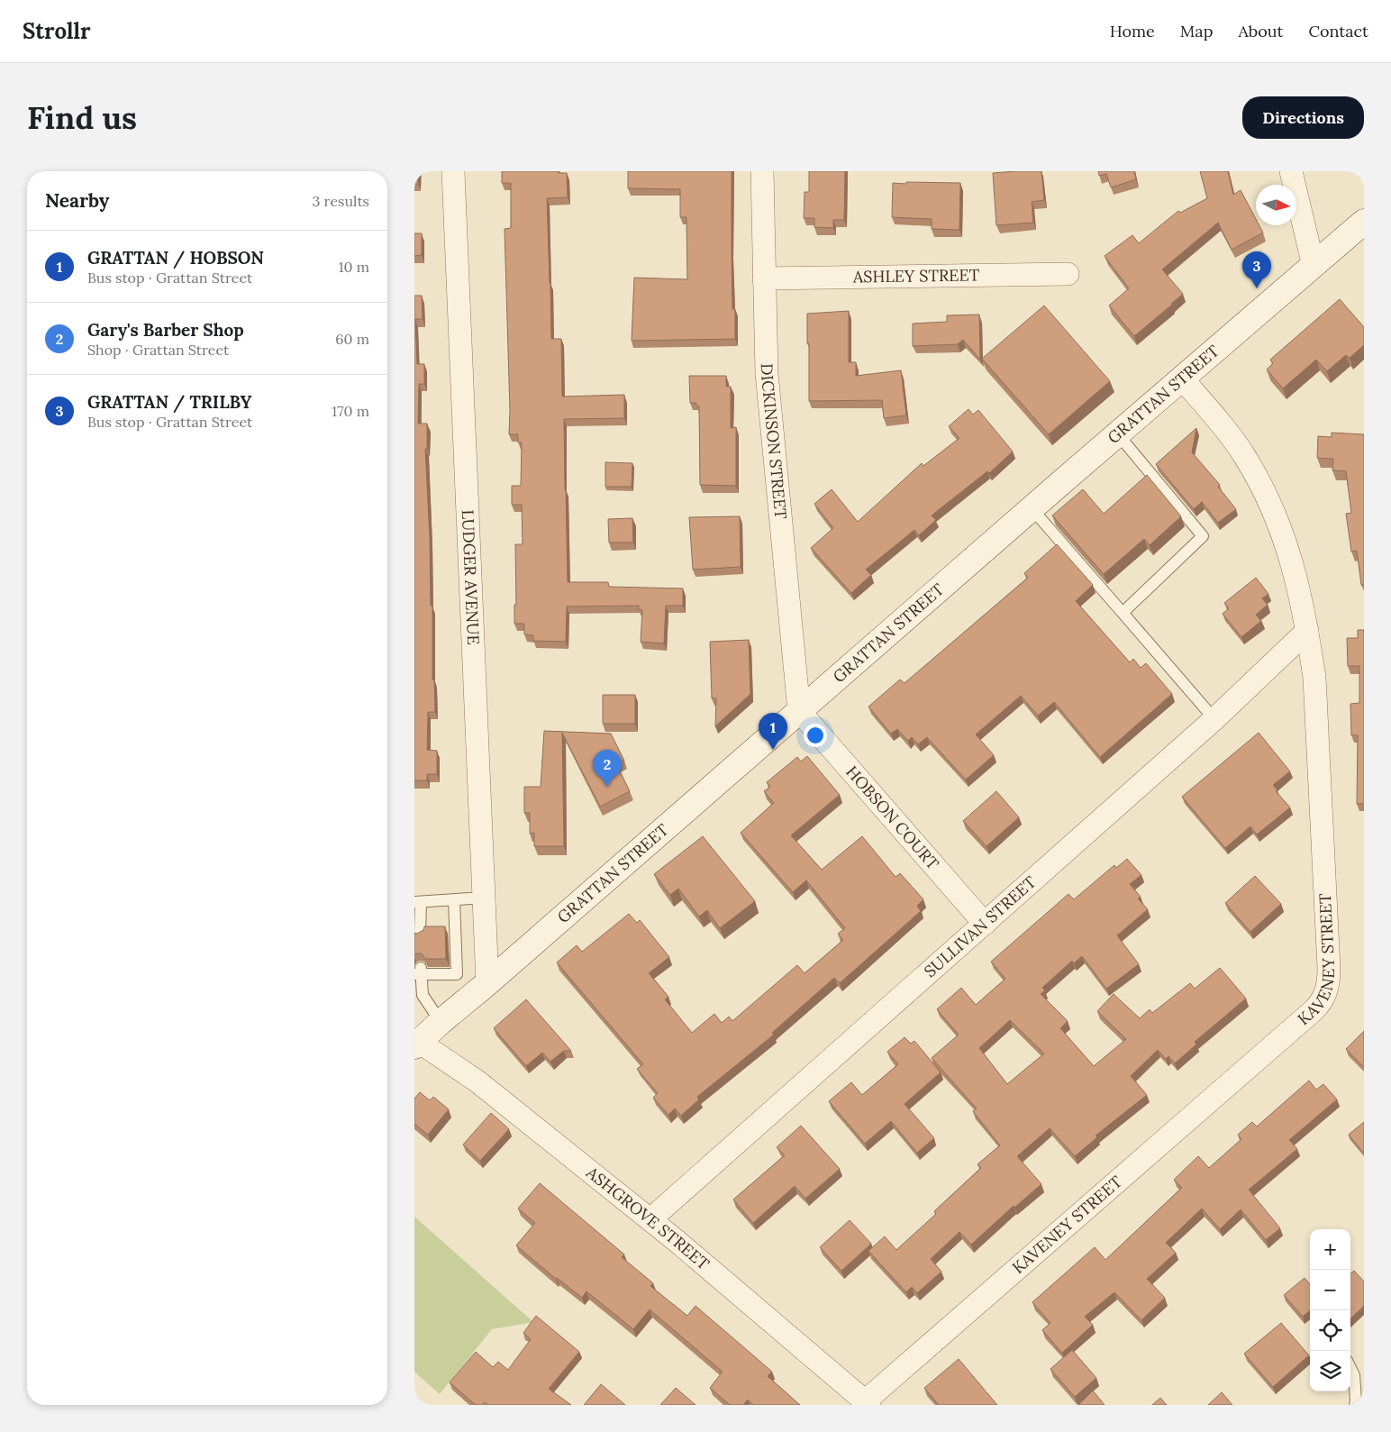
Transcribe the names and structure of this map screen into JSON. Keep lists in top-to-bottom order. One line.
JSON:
{"streets":{"main road":["GRATTAN STREET"],"street":["ASHLEY STREET","DICKINSON STREET","LUDGER AVENUE","HOBSON COURT","SULLIVAN STREET","KAVENEY STREET","ASHGROVE STREET"]},"crossings":[["ASHLEY STREET","DICKINSON STREET"],["GRATTAN STREET","DICKINSON STREET"],["GRATTAN STREET","LUDGER AVENUE"],["GRATTAN STREET","HOBSON COURT"],["GRATTAN STREET","KAVENEY STREET"],["GRATTAN STREET","ASHGROVE STREET"],["DICKINSON STREET","HOBSON COURT"],["HOBSON COURT","SULLIVAN STREET"],["SULLIVAN STREET","KAVENEY STREET"],["SULLIVAN STREET","ASHGROVE STREET"],["KAVENEY STREET","ASHGROVE STREET"]],"north":"right","page":{"header":"Strollr","nav":["Home","Map","About","Contact"],"buttons":"Directions","title":"Find us","heading":["Nearby","3 results"],"list":[{"mark":"1","name":"GRATTAN / HOBSON","note":"Bus stop · Grattan Street","value":"10 m"},{"mark":"2","name":"Gary's Barber Shop","note":"Shop · Grattan Street","value":"60 m"},{"mark":"3","name":"GRATTAN / TRILBY","note":"Bus stop · Grattan Street","value":"170 m"}],"pins":["3","1","2"],"map_buttons":["+","−"]}}
